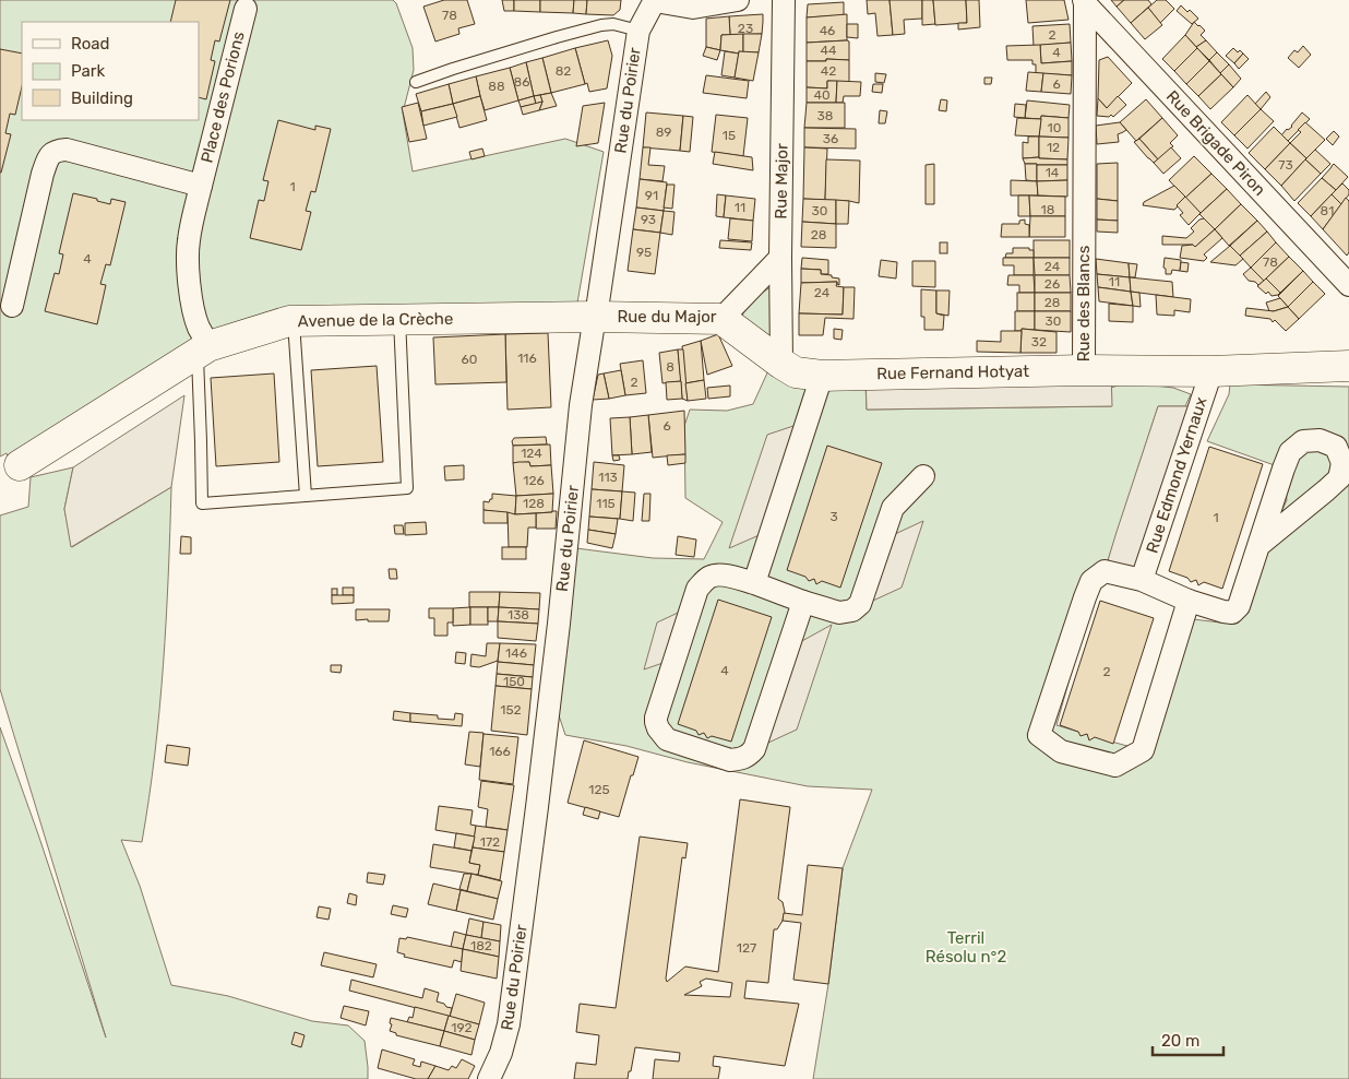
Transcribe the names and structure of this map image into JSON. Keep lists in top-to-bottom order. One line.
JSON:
{"streets":{"street":["Place des Porions","Rue du Poirier","Rue Brigade Piron","Rue Major","Rue des Blancs","Rue du Major","Avenue de la Crèche","Rue Fernand Hotyat","Rue Edmond Yernaux"]},"crossings":[["Place des Porions","Avenue de la Crèche"],["Rue du Poirier","Rue du Major"],["Rue du Poirier","Avenue de la Crèche"],["Rue Brigade Piron","Rue des Blancs"],["Rue Major","Rue du Major"],["Rue Major","Rue Fernand Hotyat"],["Rue des Blancs","Rue Fernand Hotyat"],["Rue des Blancs","Rue Edmond Yernaux"],["Rue du Major","Avenue de la Crèche"],["Rue du Major","Rue Fernand Hotyat"]],"parks":["Terril Résolu n°2"],"house_numbers":["78","23","46","2","44","4","82","42","86","6","88","40","38","10","89","15","36","12","73","14","1","91","11","18","30","81","93","28","95","4","78","24","11","26","24","28","30","32","116","60","8","2","6","124","113","126","128","115","3","1","138","146","4","2","150","152","166","125","172","182","127","192"],"legend":["Road","Park","Building"],"scale_bar":"20 m"}
